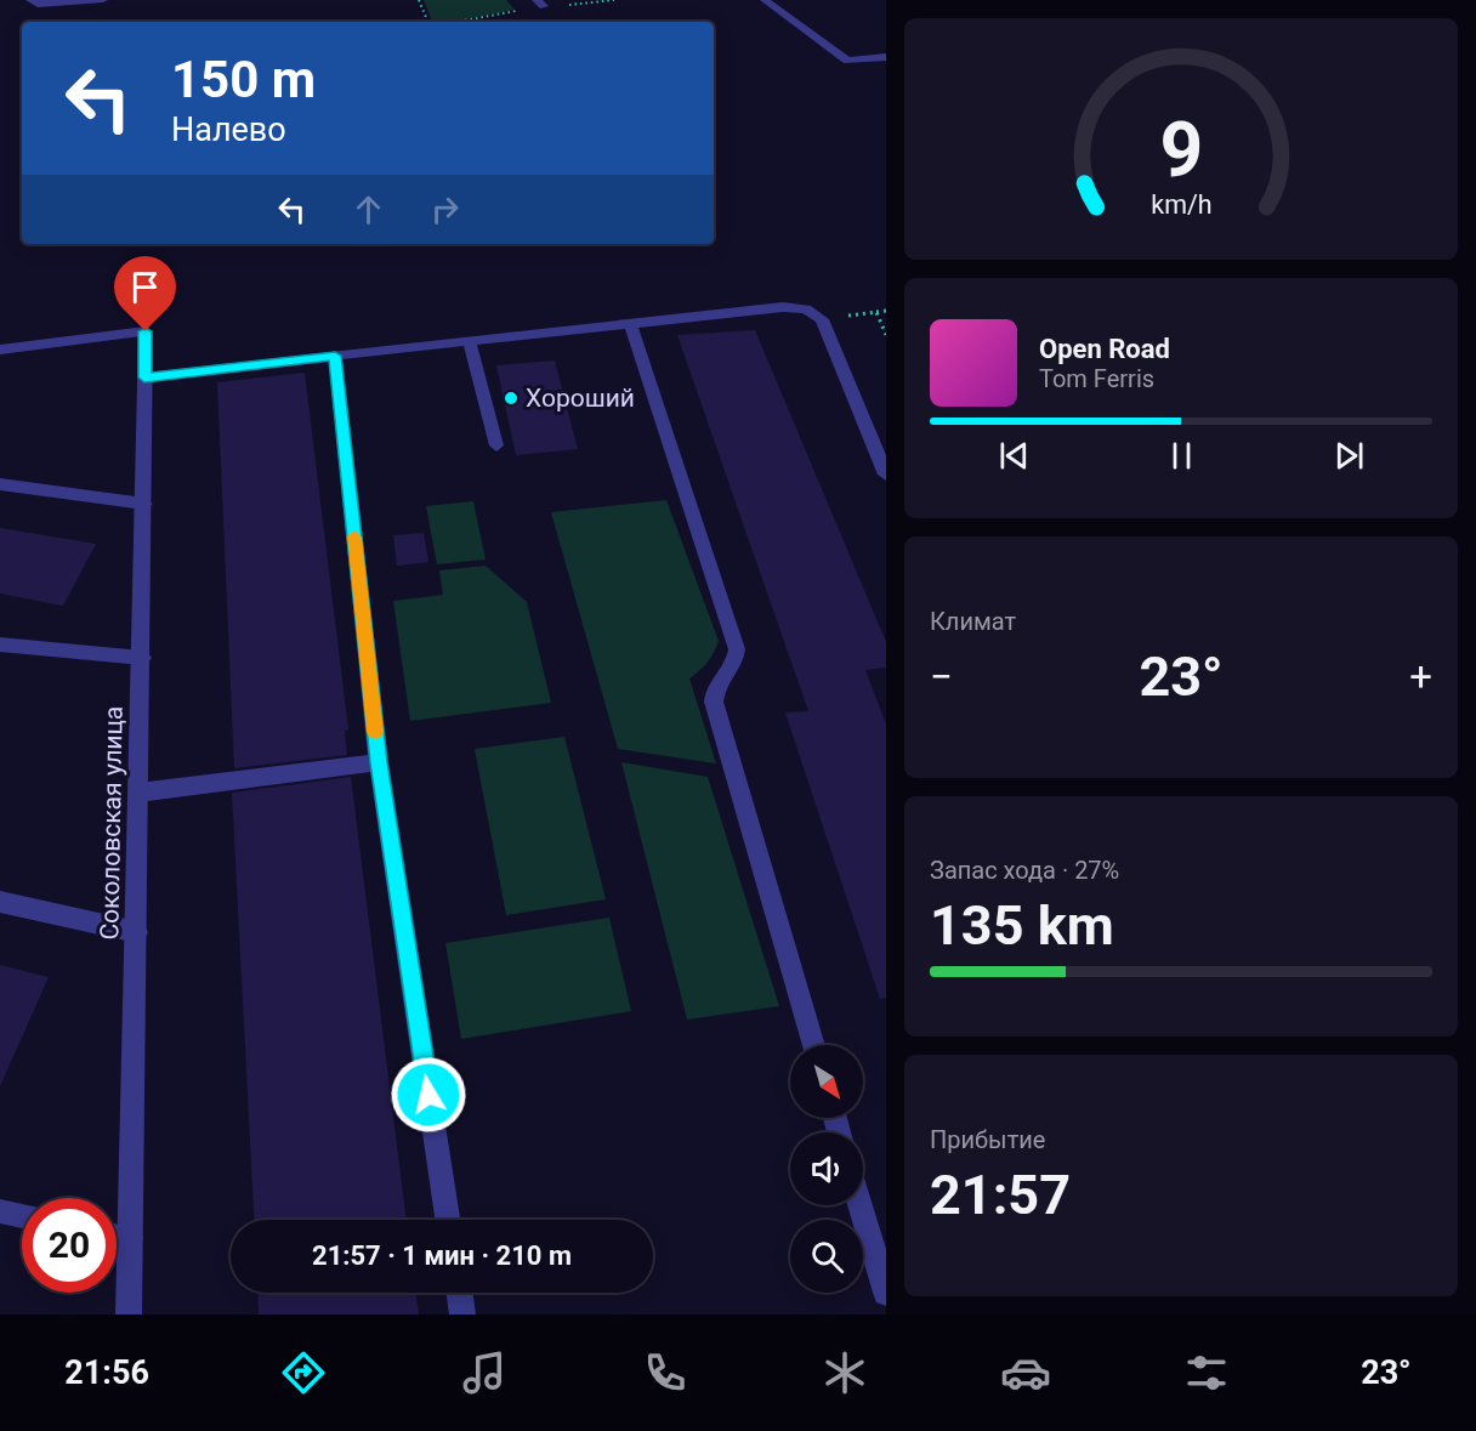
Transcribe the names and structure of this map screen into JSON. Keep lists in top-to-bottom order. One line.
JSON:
{"streets":{"street":["Соколовская улица"]},"places":["Хороший"],"north":"bottom right","page":{"turn":["150 m","Налево"],"song":["Open Road","Tom Ferris"],"tile":["Климат",["Запас хода · 27%","135 km"],["Прибытие","21:57"]],"heat":["−","23°","+"],"limit":"20","trip":"21:57 · 1 мин · 210 m","tabs":["21:56","23°"],"gauge":["9","km/h"]}}
